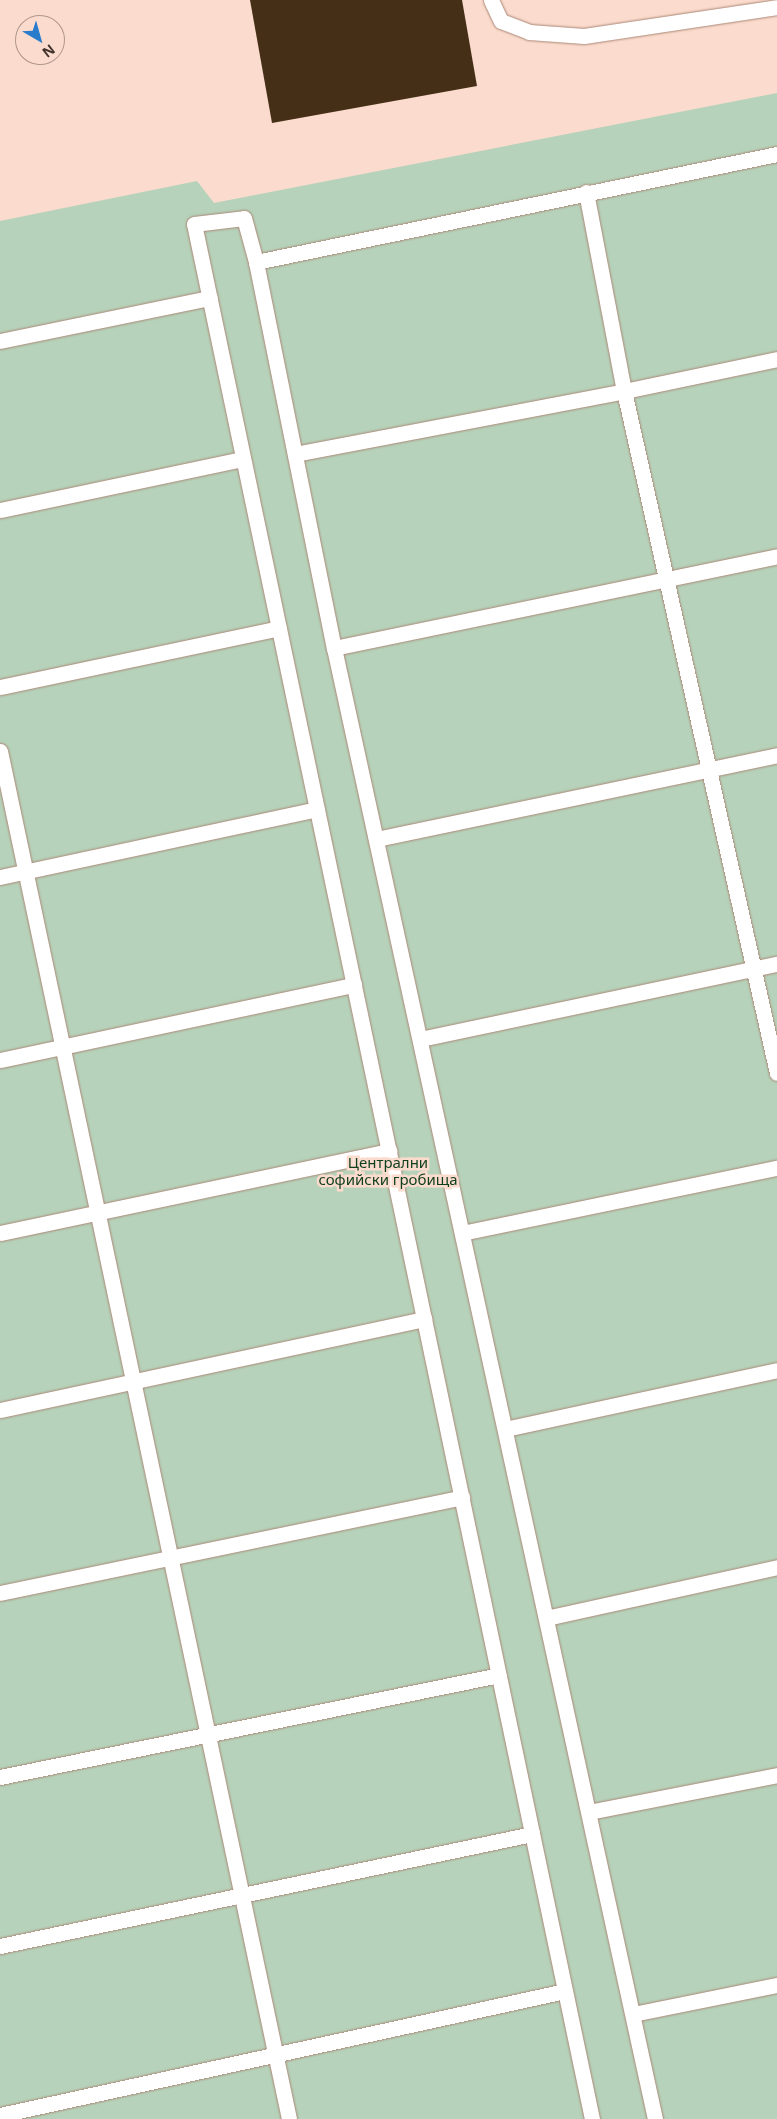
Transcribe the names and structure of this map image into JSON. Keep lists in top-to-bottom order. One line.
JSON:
{"parks":["Централни софийски гробища"],"north":"bottom right"}
